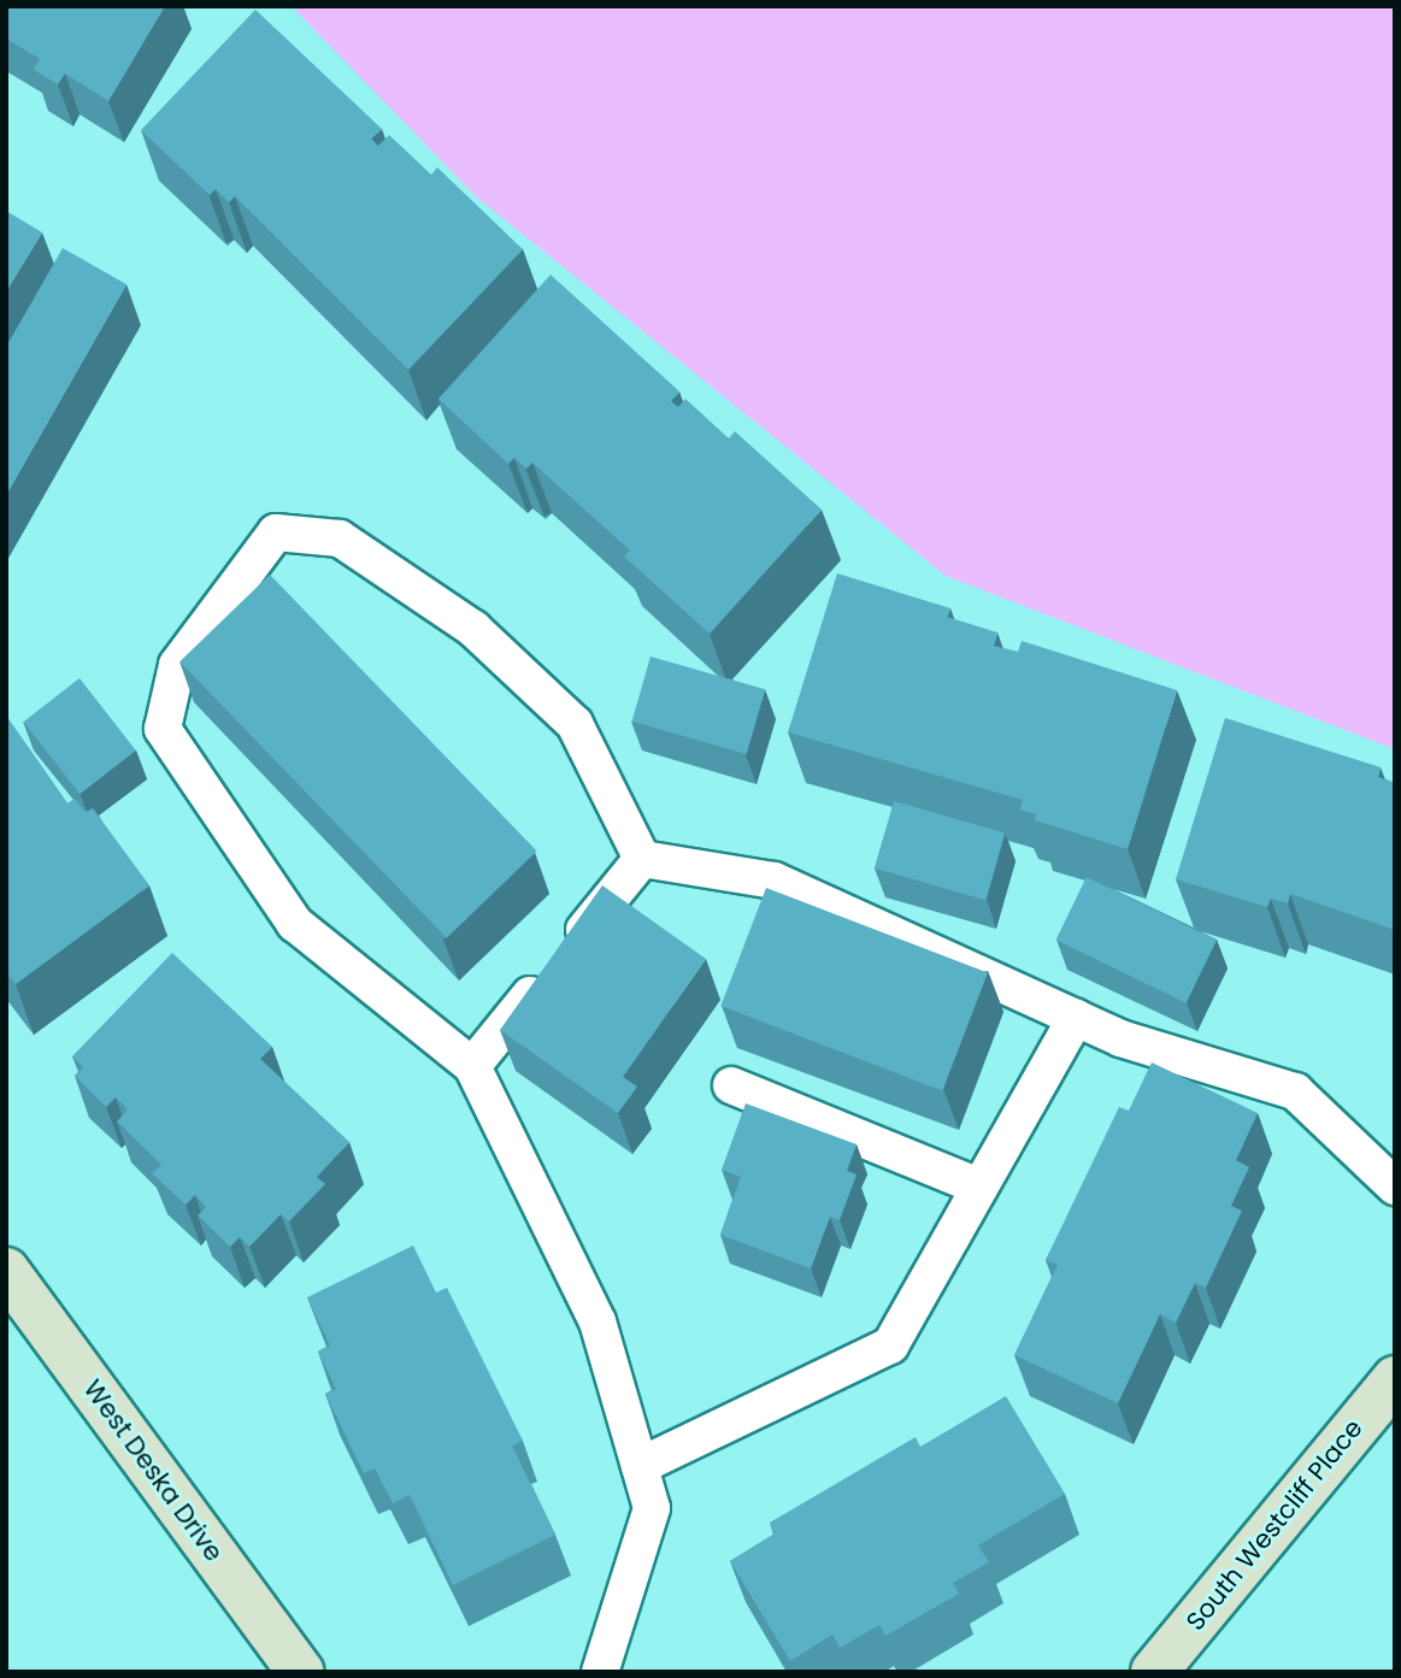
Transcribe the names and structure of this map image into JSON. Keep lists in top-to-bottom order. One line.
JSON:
{"streets":{"street":["West Deska Drive","South Westcliff Place"]}}
